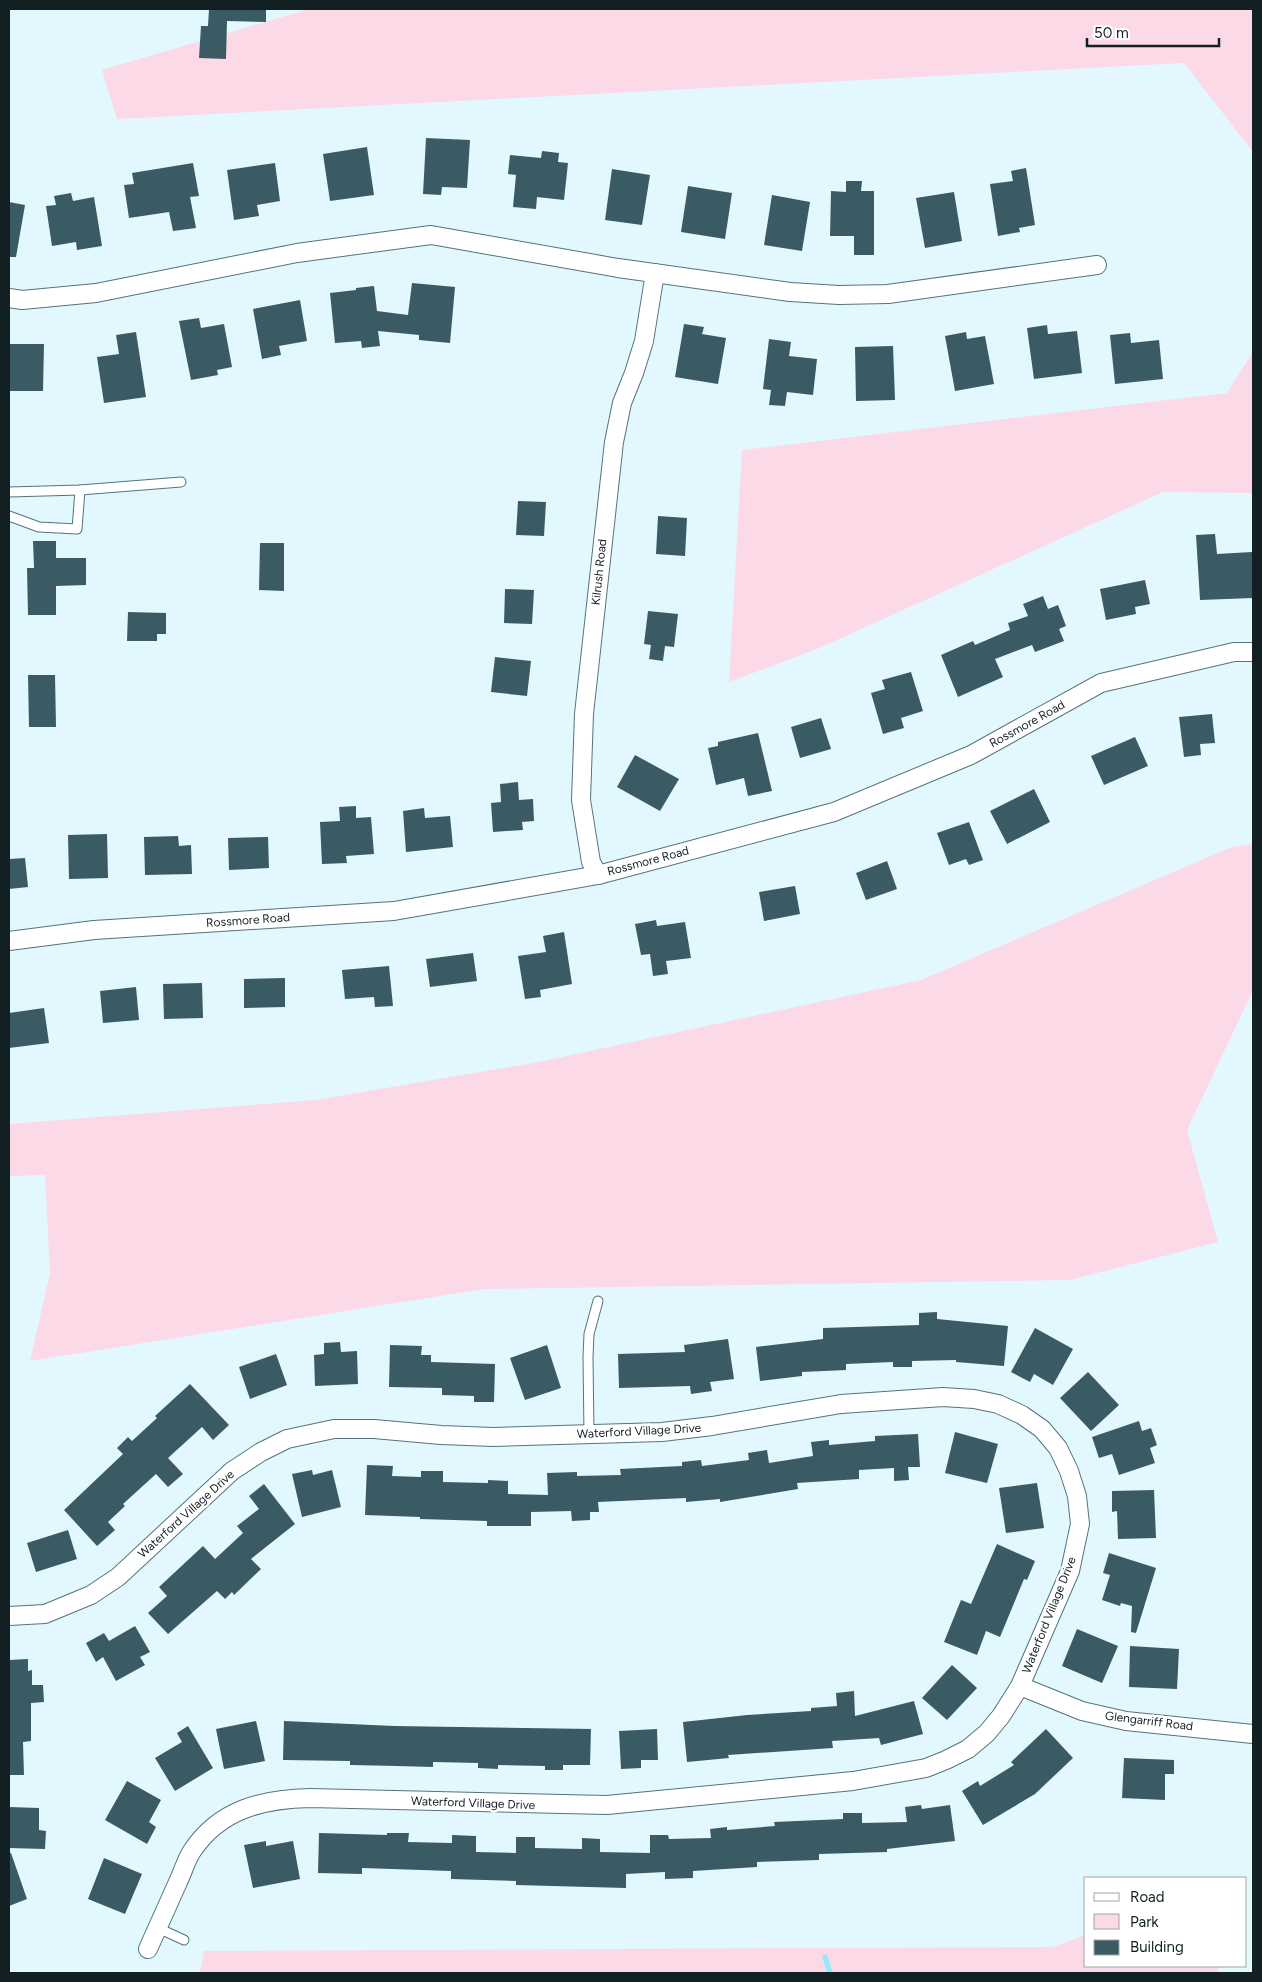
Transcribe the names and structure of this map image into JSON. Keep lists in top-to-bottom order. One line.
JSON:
{"streets":{"street":["Kilrush Road","Rossmore Road","Waterford Village Drive","Glengarriff Road"]},"crossings":[["Kilrush Road","Rossmore Road"],["Waterford Village Drive","Glengarriff Road"]],"legend":["Road","Park","Building"],"scale_bar":"50 m"}
